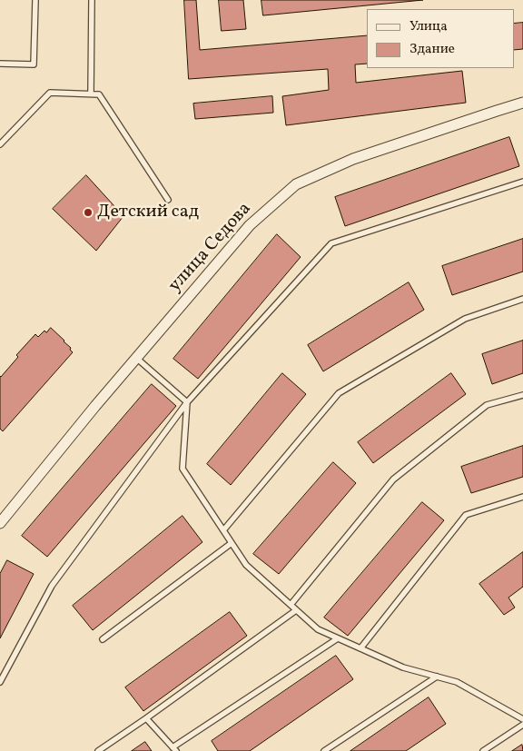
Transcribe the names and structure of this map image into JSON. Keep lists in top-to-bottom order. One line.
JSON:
{"streets":{"street":["улица Седова"]},"places":["Детский сад"],"legend":["Улица","Здание"]}
